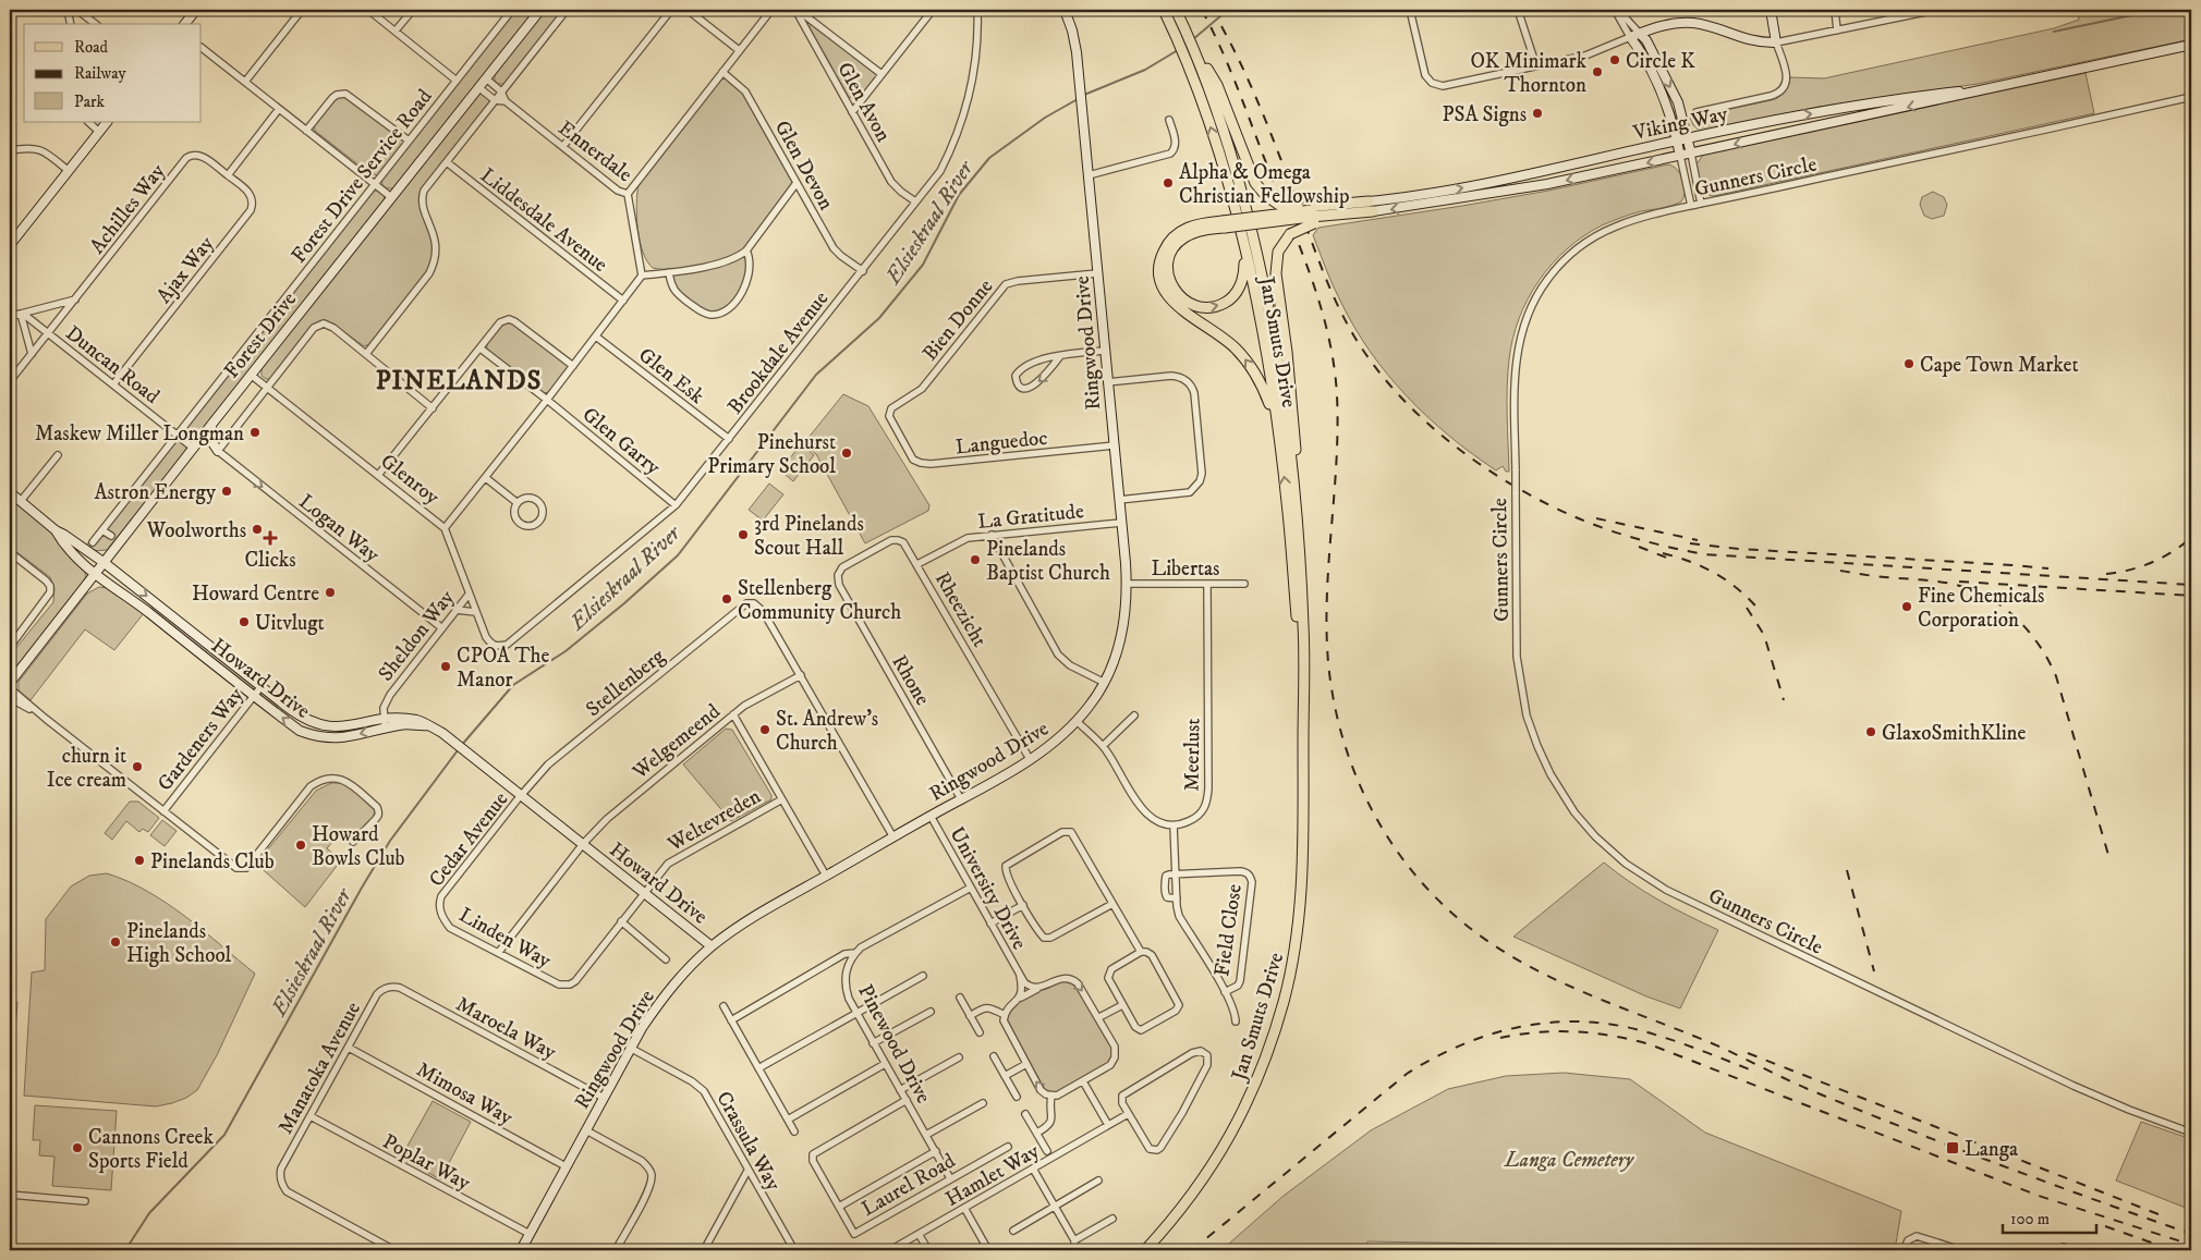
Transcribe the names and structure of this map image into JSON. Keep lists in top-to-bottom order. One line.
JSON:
{"streets":{"main road":["Jan Smuts Drive"],"street":["Glen Avon","Viking Way","Ennerdale","Glen Devon","Forest Drive Service Road","Gunners Circle","Achilles Way","Liddesdale Avenue","Ajax Way","Bien Donne","Forest Drive","Ringwood Drive","Brookdale Avenue","Duncan Road","Glen Esk","Glen Garry","Languedoc","Glenroy","La Gratitude","Logan Way","Libertas","Rheezicht","Sheldon Way","Howard Drive","Rhone","Stellenberg","Gardeners Way","Welgemeend","Meerlust","Weltevreden","Cedar Avenue","University Drive","Field Close","Linden Way","Maroela Way","Pinewood Drive","Manatoka Avenue","Mimosa Way","Crassula Way","Poplar Way","Hamlet Way","Laurel Road"]},"crossings":[["Glen Avon","Brookdale Avenue"],["Ennerdale","Forest Drive"],["Glen Devon","Brookdale Avenue"],["Forest Drive Service Road","Duncan Road"],["Achilles Way","Ajax Way"],["Achilles Way","Duncan Road"],["Ajax Way","Duncan Road"],["Bien Donne","Ringwood Drive"],["Bien Donne","Languedoc"],["Forest Drive","Duncan Road"],["Forest Drive","Glenroy"],["Forest Drive","Howard Drive"],["Ringwood Drive","Languedoc"],["Ringwood Drive","La Gratitude"],["Ringwood Drive","Libertas"],["Ringwood Drive","Rheezicht"],["Ringwood Drive","Howard Drive"],["Ringwood Drive","Rhone"],["Ringwood Drive","University Drive"],["Ringwood Drive","Maroela Way"],["Ringwood Drive","Mimosa Way"],["Ringwood Drive","Crassula Way"],["Ringwood Drive","Poplar Way"],["Brookdale Avenue","Glen Esk"],["Brookdale Avenue","Glen Garry"],["Brookdale Avenue","Glenroy"],["Glenroy","Sheldon Way"],["La Gratitude","Rheezicht"],["Logan Way","Sheldon Way"],["Libertas","Meerlust"],["Rheezicht","Rhone"],["Sheldon Way","Howard Drive"],["Howard Drive","Stellenberg"],["Howard Drive","Gardeners Way"],["Howard Drive","Welgemeend"],["Howard Drive","Weltevreden"],["Howard Drive","Cedar Avenue"],["Stellenberg","Welgemeend"],["Stellenberg","Cedar Avenue"],["Welgemeend","Linden Way"],["Meerlust","Field Close"],["Weltevreden","Linden Way"],["Cedar Avenue","Linden Way"],["University Drive","Pinewood Drive"],["Maroela Way","Manatoka Avenue"],["Pinewood Drive","Laurel Road"],["Manatoka Avenue","Mimosa Way"],["Manatoka Avenue","Poplar Way"]],"one_way":["Logan Way"],"districts":["PINELANDS"],"water":["Elsieskraal River"],"parks":["Langa Cemetery"],"places":{"other":["Circle K","OK Minimark Thornton","PSA Signs","Alpha & Omega Christian Fellowship","Cape Town Market","Maskew Miller Longman","Pinehurst Primary School","Astron Energy","Woolworths","3rd Pinelands Scout Hall","Pinelands Baptist Church","Howard Centre","Stellenberg Community Church","Fine Chemicals Corporation","Uitvlugt","CPOA The Manor","St. Andrew's Church","GlaxoSmithKline","churn it Ice cream","Howard Bowls Club","Pinelands Club","Pinelands High School","Cannons Creek Sports Field"],"health":["Clicks"],"transit":["Langa"]},"legend":["Road","Railway","Park"],"scale_bar":"100 m"}
